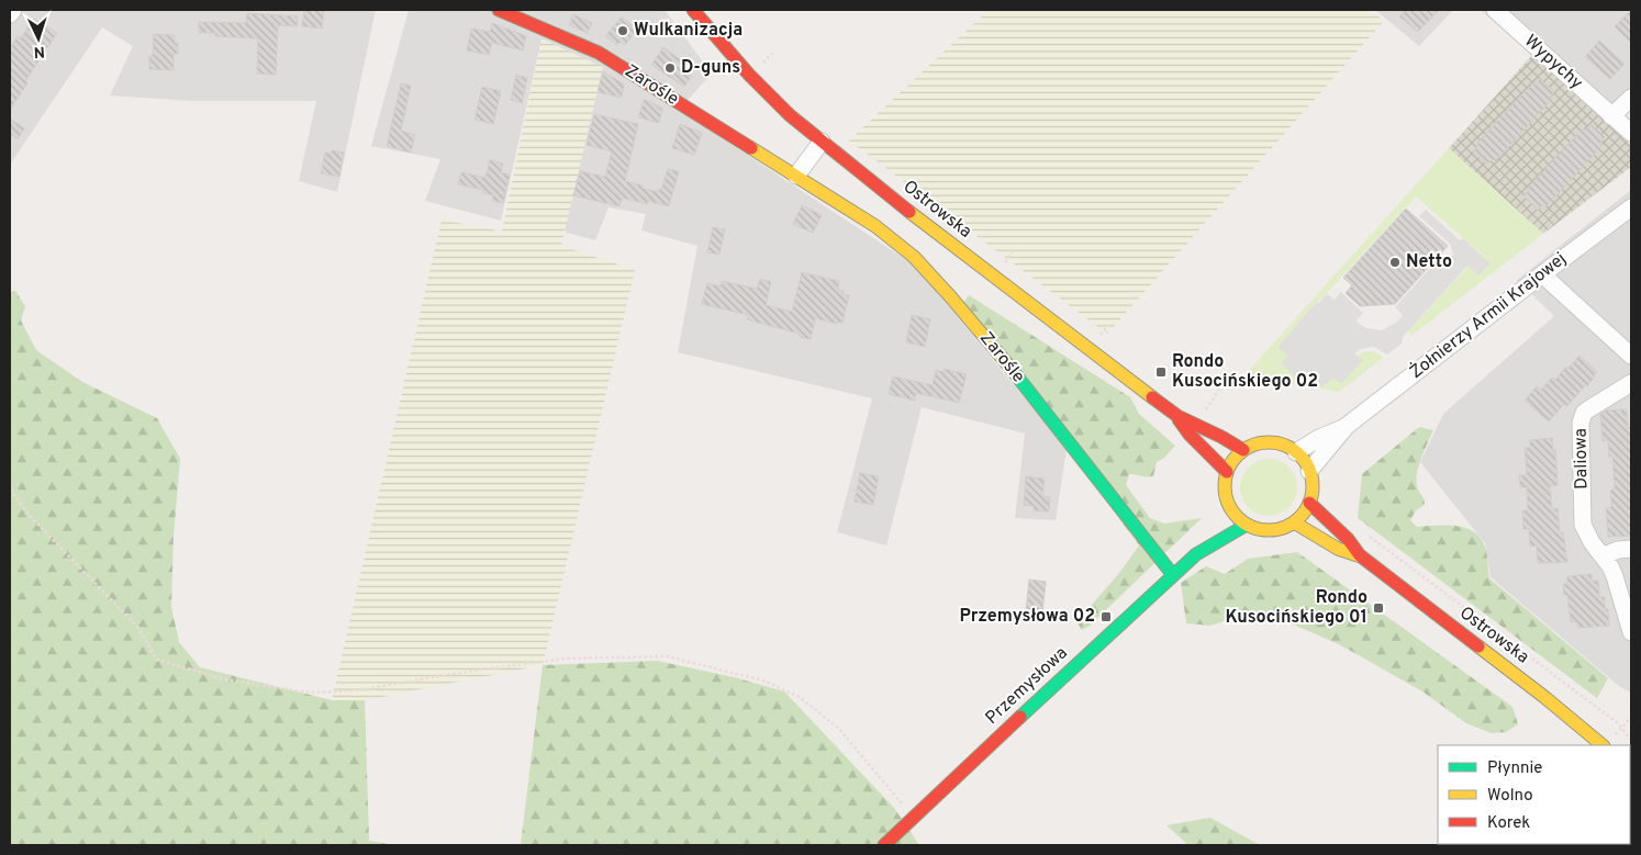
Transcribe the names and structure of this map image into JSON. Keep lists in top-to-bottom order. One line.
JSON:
{"streets":{"main road":["Zarośle","Ostrowska","Przemysłowa"],"street":["Wypychy","Żołnierzy Armii Krajowej","Daliowa"]},"crossings":[["Zarośle","Przemysłowa"],["Ostrowska","Żołnierzy Armii Krajowej"],["Ostrowska","Przemysłowa"],["Żołnierzy Armii Krajowej","Przemysłowa"]],"places":{"other":["Wulkanizacja","D-guns","Netto"],"transit":["Rondo Kusocińskiego 02","Rondo Kusocińskiego 01","Przemysłowa 02"]},"legend":["Płynnie","Wolno","Korek"],"north":"bottom"}
